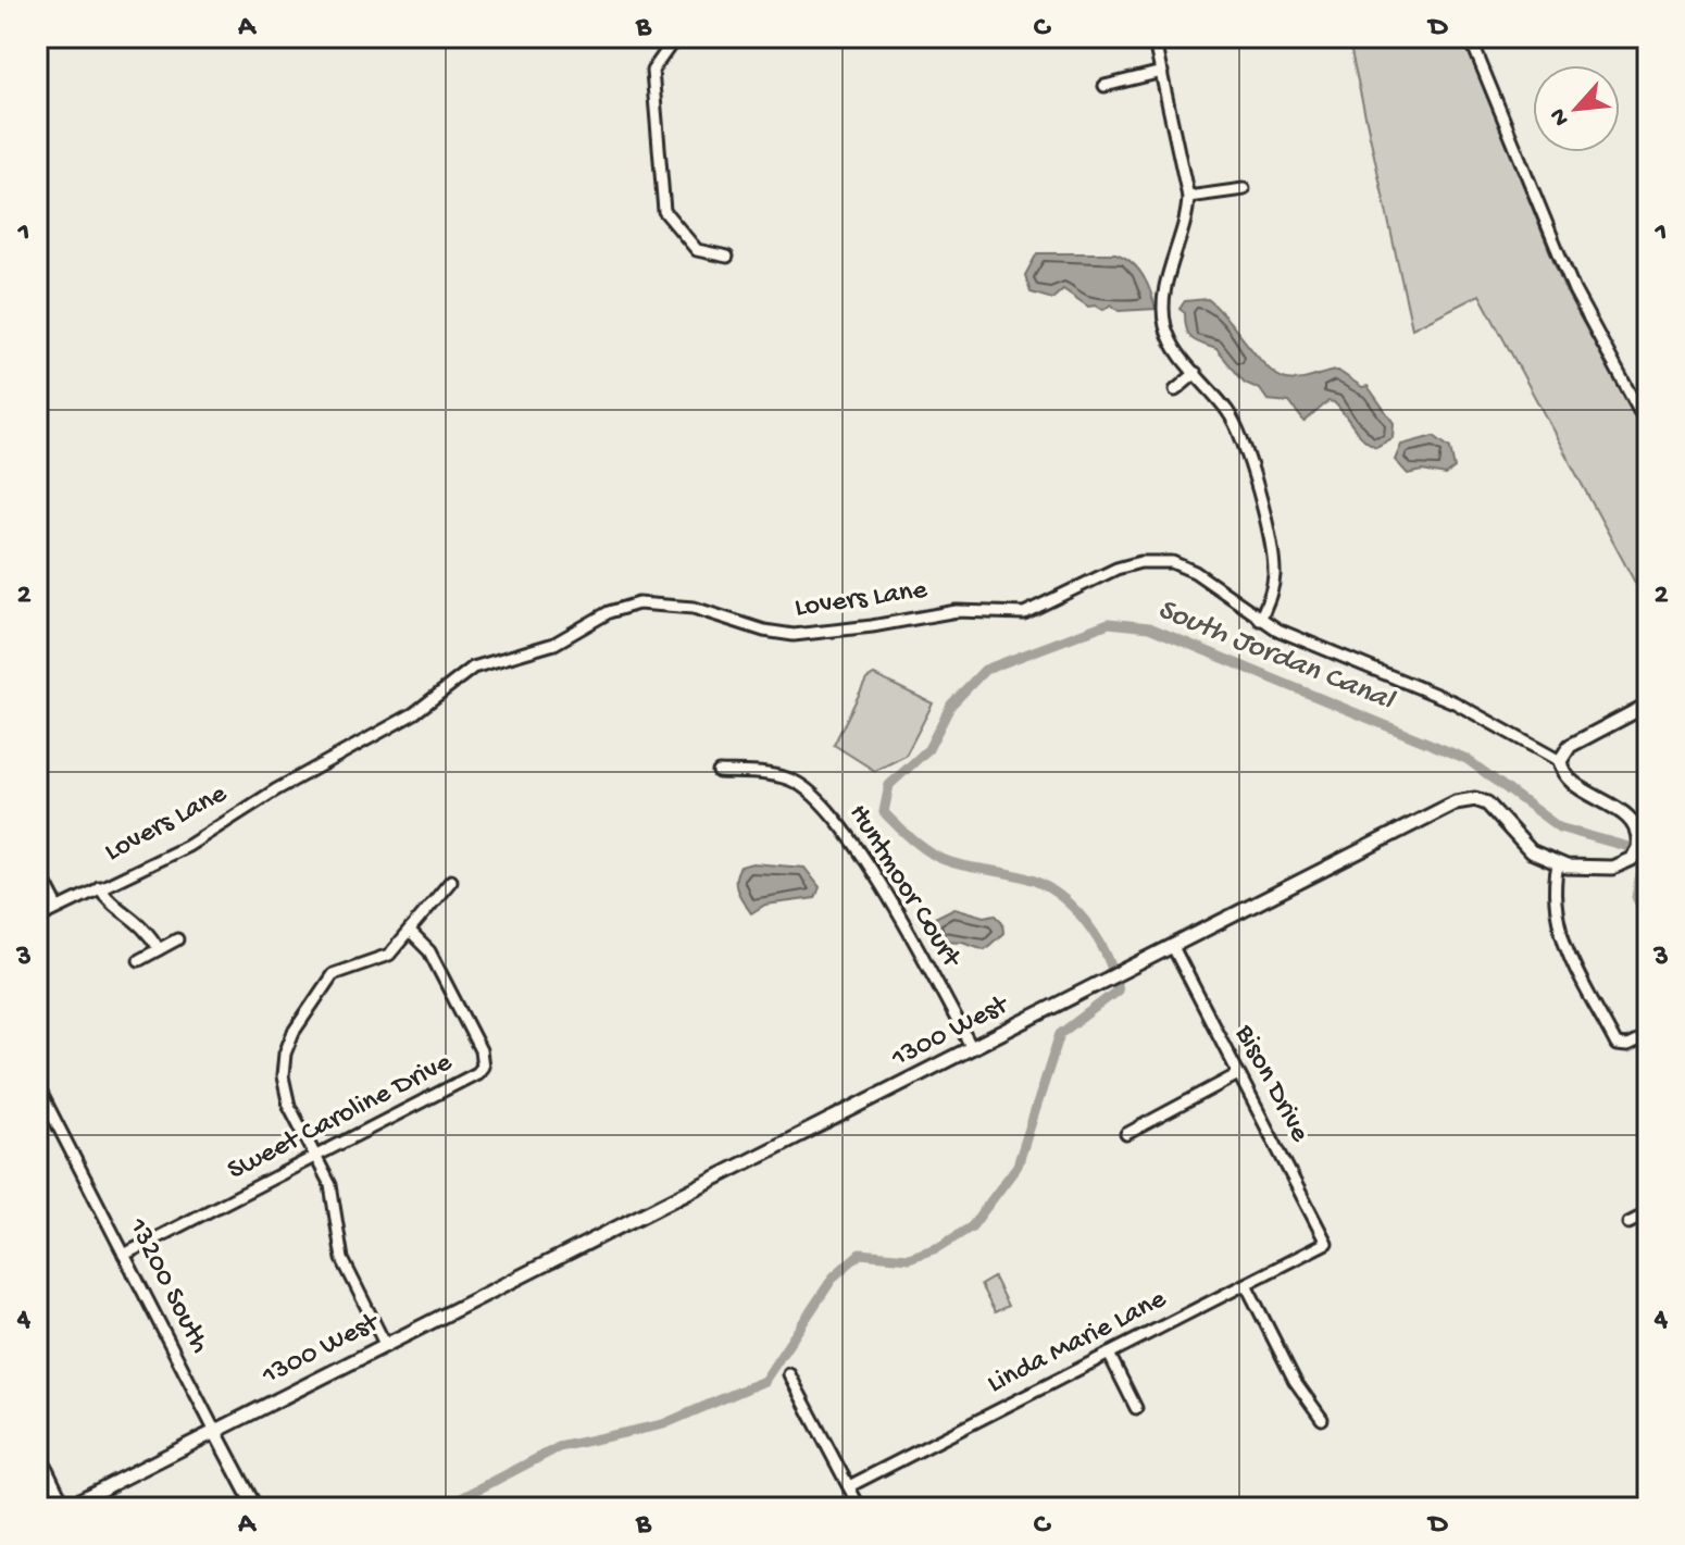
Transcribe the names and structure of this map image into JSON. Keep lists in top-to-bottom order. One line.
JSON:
{"streets":{"street":["Lovers Lane","Huntmoor Court","1300 West","Bison Drive","Sweet Caroline Drive","13200 South","Linda Marie Lane"]},"crossings":[["Lovers Lane","1300 West"],["Huntmoor Court","1300 West"],["1300 West","Bison Drive"],["1300 West","13200 South"],["Bison Drive","Linda Marie Lane"],["Sweet Caroline Drive","13200 South"]],"water":["South Jordan Canal"],"north":"bottom left","grid":{"columns":["A","B","C","D"],"rows":["1","2","3","4"]}}
